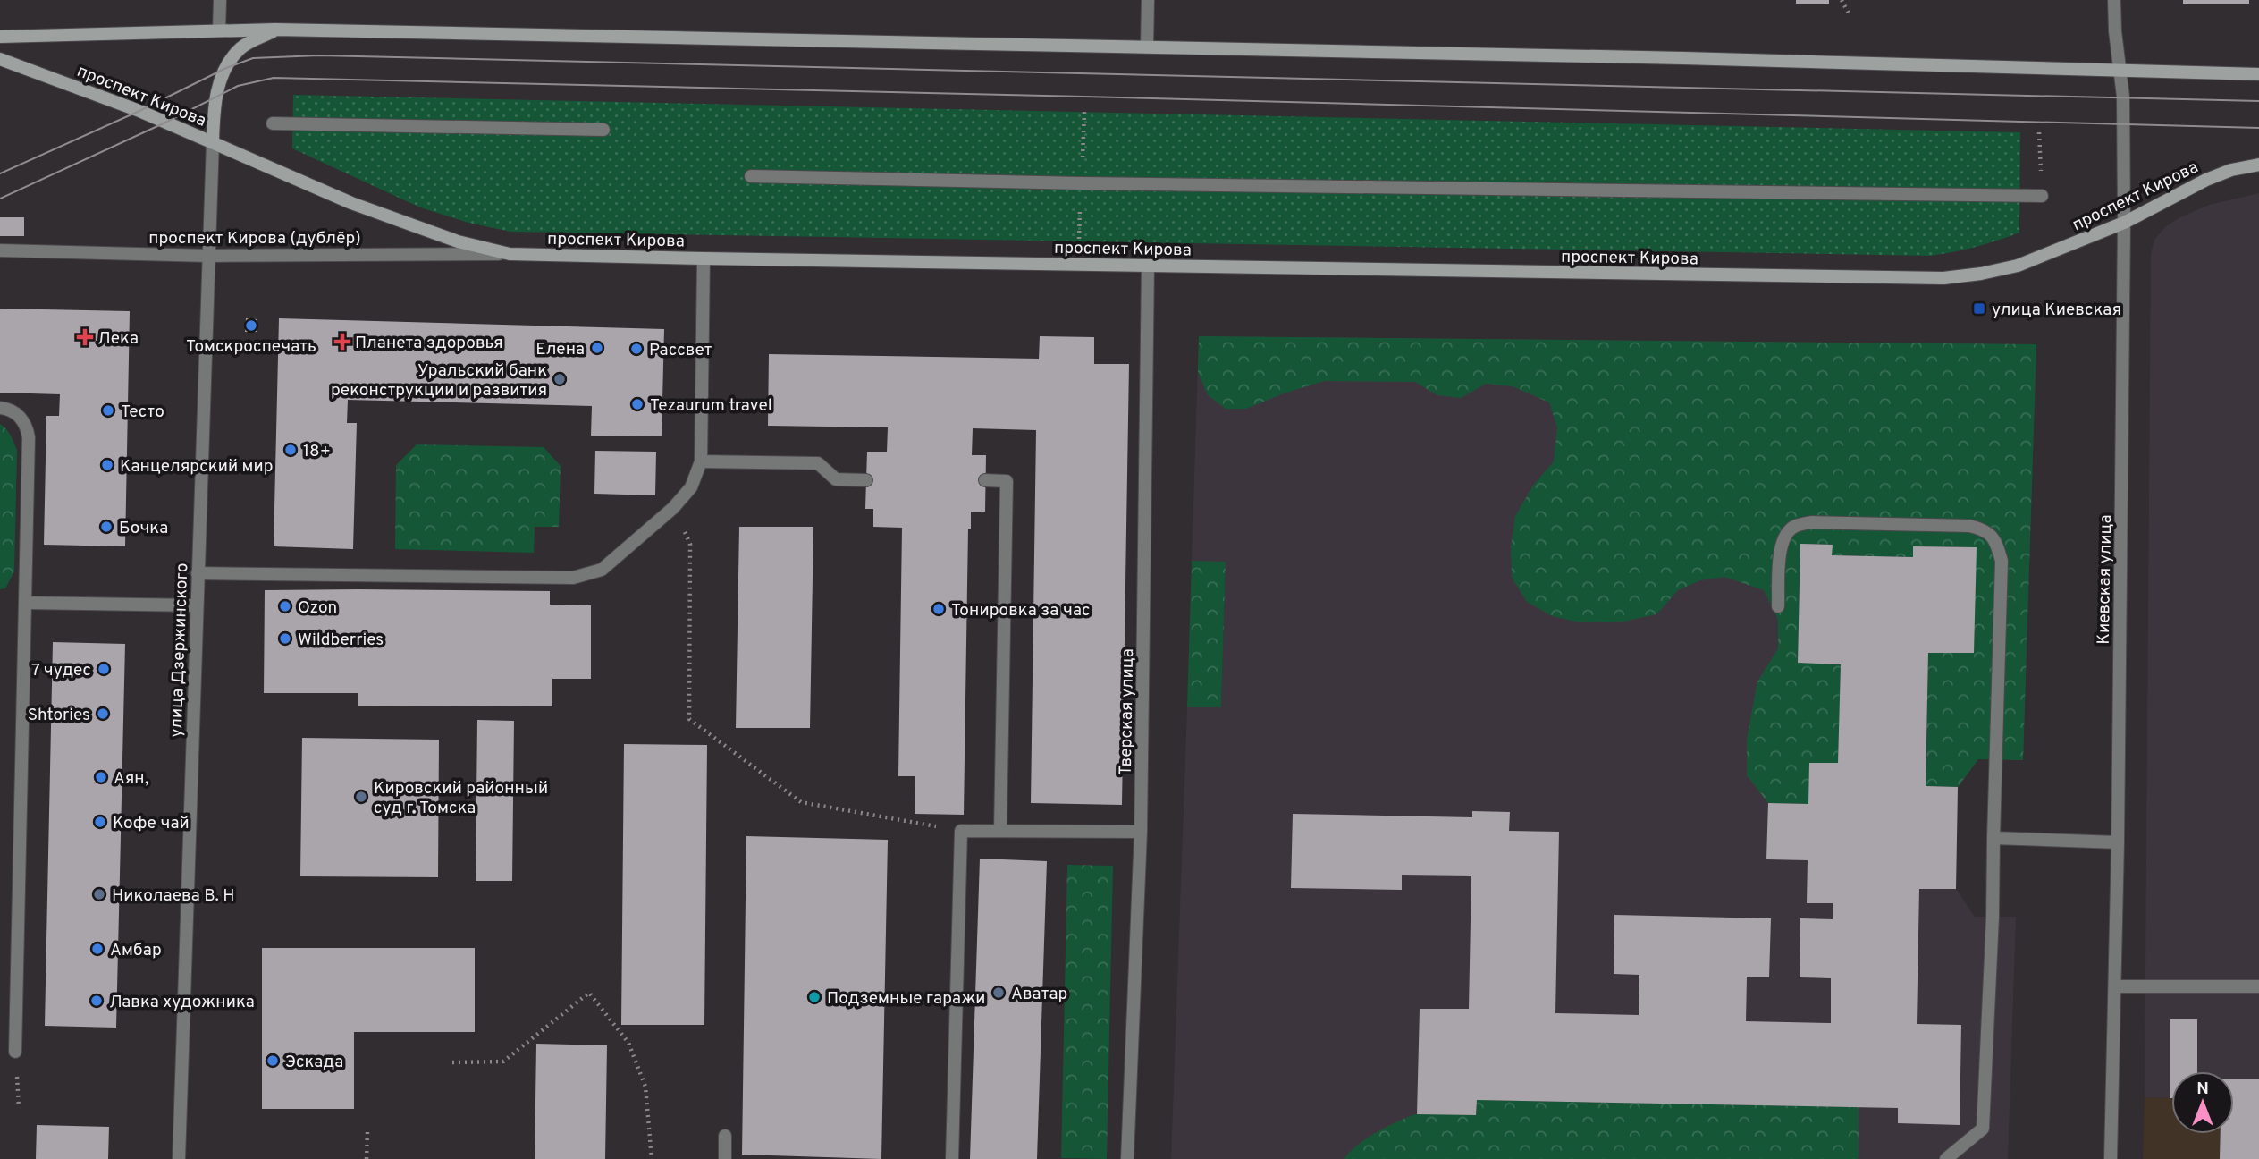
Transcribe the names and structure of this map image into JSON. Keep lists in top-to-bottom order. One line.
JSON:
{"streets":{"main road":["проспект Кирова"],"street":["проспект Кирова (дублёр)","Киевская улица","улица Дзержинского","Тверская улица"]},"crossings":[["проспект Кирова","проспект Кирова (дублёр)"],["проспект Кирова","Киевская улица"],["проспект Кирова","улица Дзержинского"],["проспект Кирова","Тверская улица"],["проспект Кирова (дублёр)","улица Дзержинского"]],"places":{"transit":["улица Киевская"],"other":["Томскроспечать","Елена","Рассвет","Уральский банк реконструкции и развития","Tezaurum travel","Тесто","18+","Канцелярский мир","Бочка","Ozon","Тонировка за час","Wildberries","7 чудес","Shtories","Аян,","Кировский районный суд г. Томска","Кофе чай","Николаева В. Н","Амбар","Аватар","Подземные гаражи","Лавка художника","Эскада"],"health":["Лека","Планета здоровья"]},"north":"top"}
